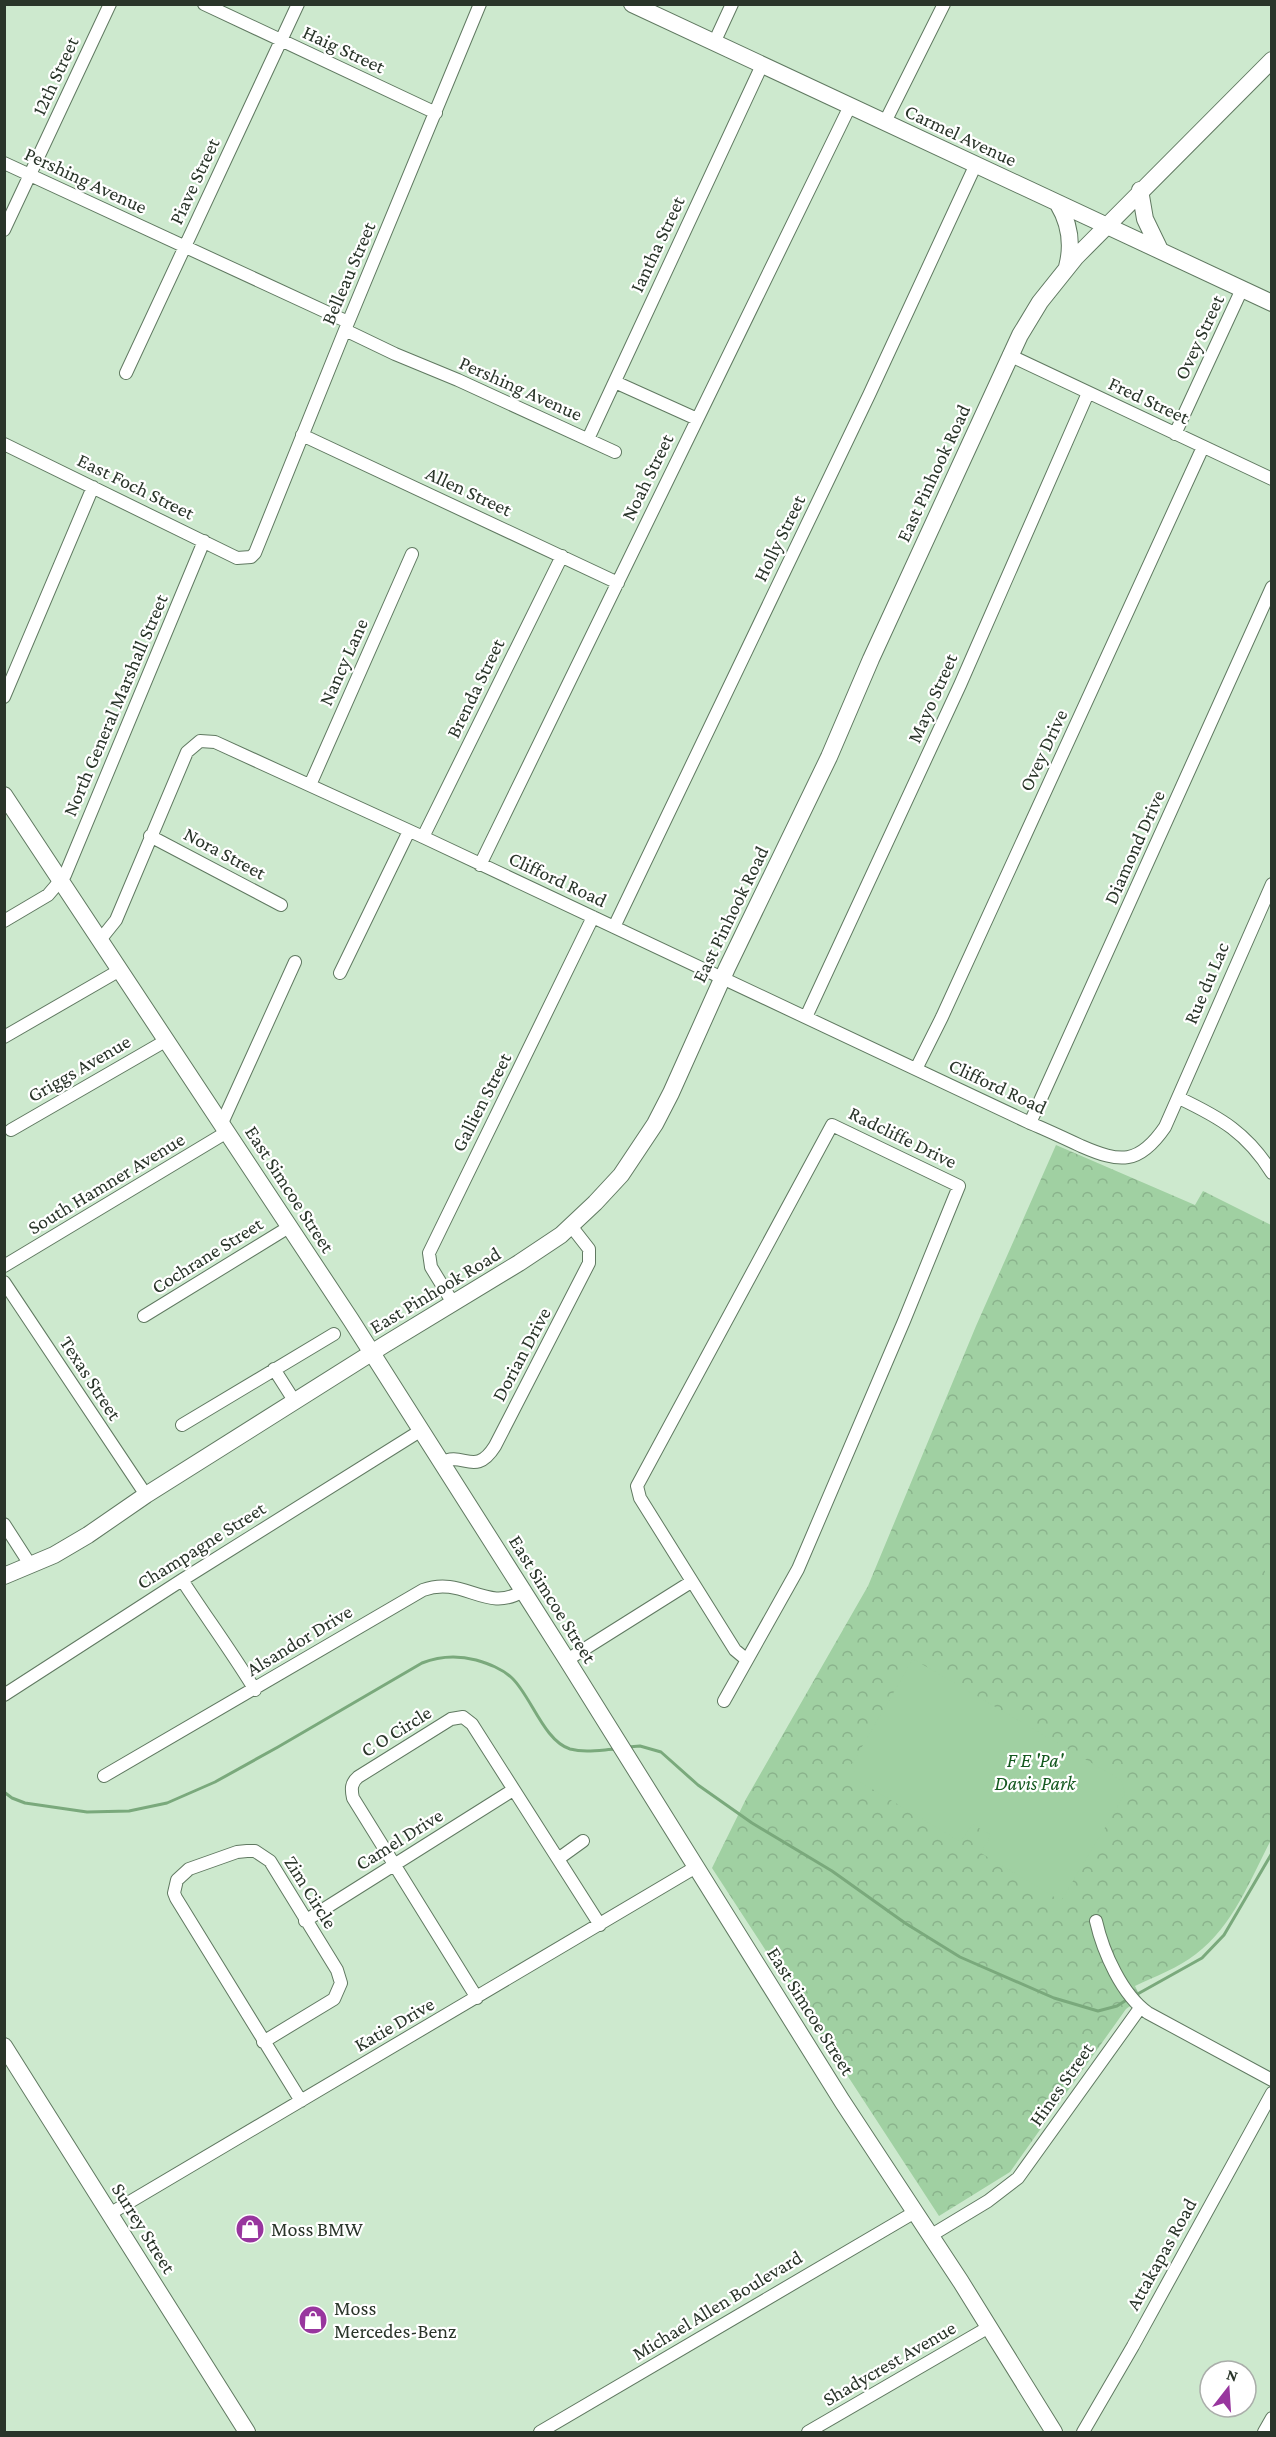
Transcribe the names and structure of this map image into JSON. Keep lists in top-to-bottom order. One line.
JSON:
{"streets":{"main road":["Carmel Avenue","East Pinhook Road","East Simcoe Street","Surrey Street"],"street":["Haig Street","12th Street","Pershing Avenue","Piave Street","Iantha Street","Belleau Street","Ovey Street","Fred Street","Noah Street","East Foch Street","Allen Street","Holly Street","Nancy Lane","Brenda Street","Mayo Street","North General Marshall Street","Ovey Drive","Diamond Drive","Nora Street","Clifford Road","Rue du Lac","Griggs Avenue","Gallien Street","Radcliffe Drive","South Hamner Avenue","Cochrane Street","Dorian Drive","Texas Street","Champagne Street","Alsandor Drive","C O Circle","Camel Drive","Zim Circle","Katie Drive","Hines Street","Attakapas Road","Michael Allen Boulevard","Shadycrest Avenue"]},"crossings":[["Haig Street","Piave Street"],["Haig Street","Belleau Street"],["12th Street","Pershing Avenue"],["Carmel Avenue","Iantha Street"],["Carmel Avenue","Ovey Street"],["Carmel Avenue","East Pinhook Road"],["Carmel Avenue","Noah Street"],["Carmel Avenue","Holly Street"],["Pershing Avenue","Piave Street"],["Pershing Avenue","Iantha Street"],["Pershing Avenue","Belleau Street"],["Belleau Street","East Foch Street"],["Belleau Street","Allen Street"],["Ovey Street","Fred Street"],["Fred Street","East Pinhook Road"],["Fred Street","Mayo Street"],["Fred Street","Ovey Drive"],["East Pinhook Road","Clifford Road"],["East Pinhook Road","Gallien Street"],["East Pinhook Road","East Simcoe Street"],["East Pinhook Road","Dorian Drive"],["East Pinhook Road","Texas Street"],["Noah Street","Allen Street"],["Noah Street","Clifford Road"],["East Foch Street","North General Marshall Street"],["Allen Street","Brenda Street"],["Holly Street","Clifford Road"],["Nancy Lane","Clifford Road"],["Brenda Street","Clifford Road"],["Mayo Street","Clifford Road"],["North General Marshall Street","East Simcoe Street"],["Ovey Drive","Clifford Road"],["Diamond Drive","Clifford Road"],["Nora Street","Clifford Road"],["Clifford Road","Rue du Lac"],["Clifford Road","Gallien Street"],["Clifford Road","East Simcoe Street"],["Griggs Avenue","East Simcoe Street"],["South Hamner Avenue","East Simcoe Street"],["East Simcoe Street","Cochrane Street"],["East Simcoe Street","Dorian Drive"],["East Simcoe Street","Champagne Street"],["East Simcoe Street","Alsandor Drive"],["East Simcoe Street","Katie Drive"],["East Simcoe Street","Hines Street"],["East Simcoe Street","Michael Allen Boulevard"],["East Simcoe Street","Shadycrest Avenue"],["C O Circle","Camel Drive"],["C O Circle","Katie Drive"],["Camel Drive","Zim Circle"],["Zim Circle","Katie Drive"],["Katie Drive","Surrey Street"]],"parks":["F E 'Pa' Davis Park"],"places":{"shop":["Moss BMW","Moss Mercedes-Benz"]},"north":"top"}
